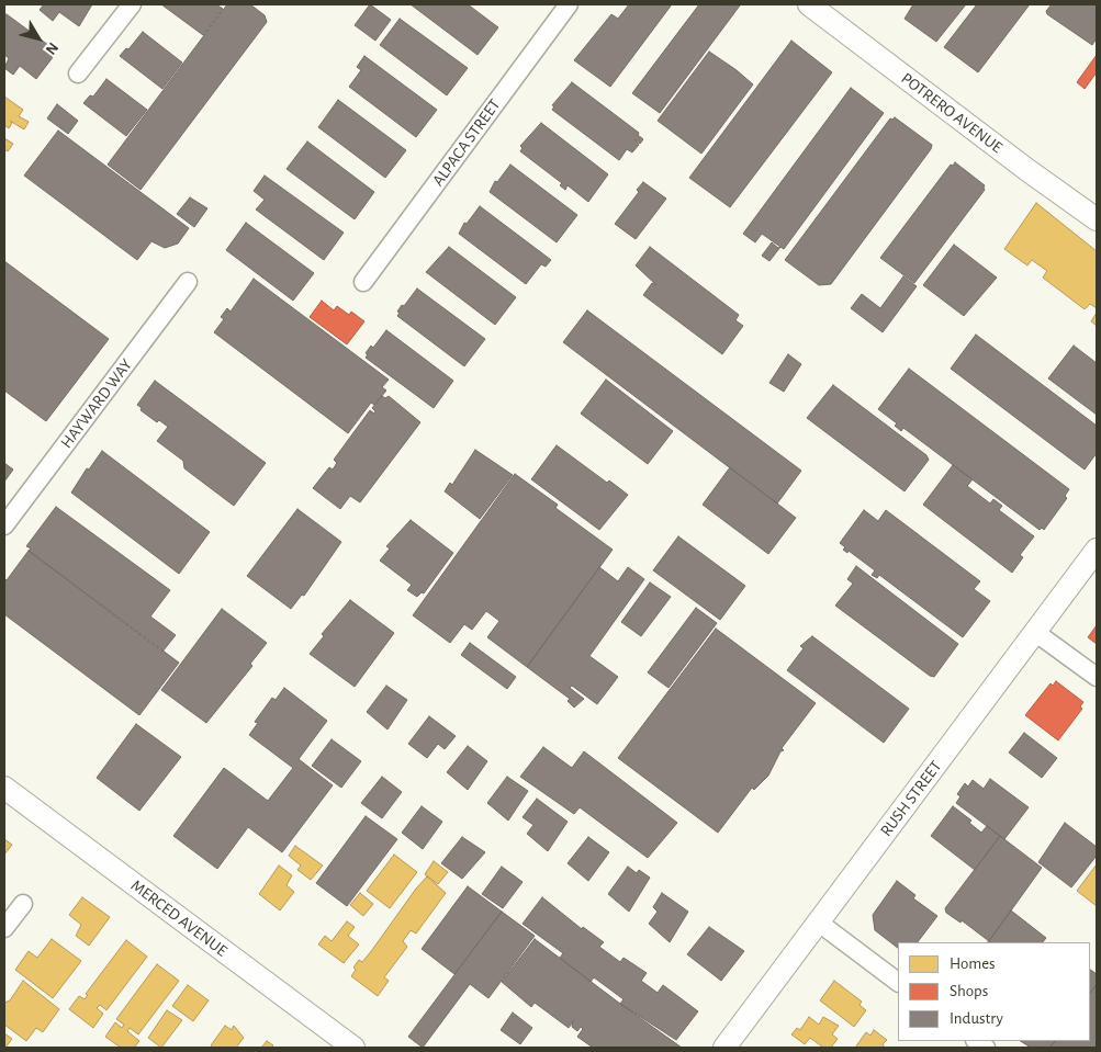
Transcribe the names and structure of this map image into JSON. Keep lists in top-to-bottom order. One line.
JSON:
{"streets":{"street":["POTRERO AVENUE","ALPACA STREET","HAYWARD WAY","RUSH STREET","MERCED AVENUE"]},"legend":["Homes","Shops","Industry"],"north":"bottom right"}
